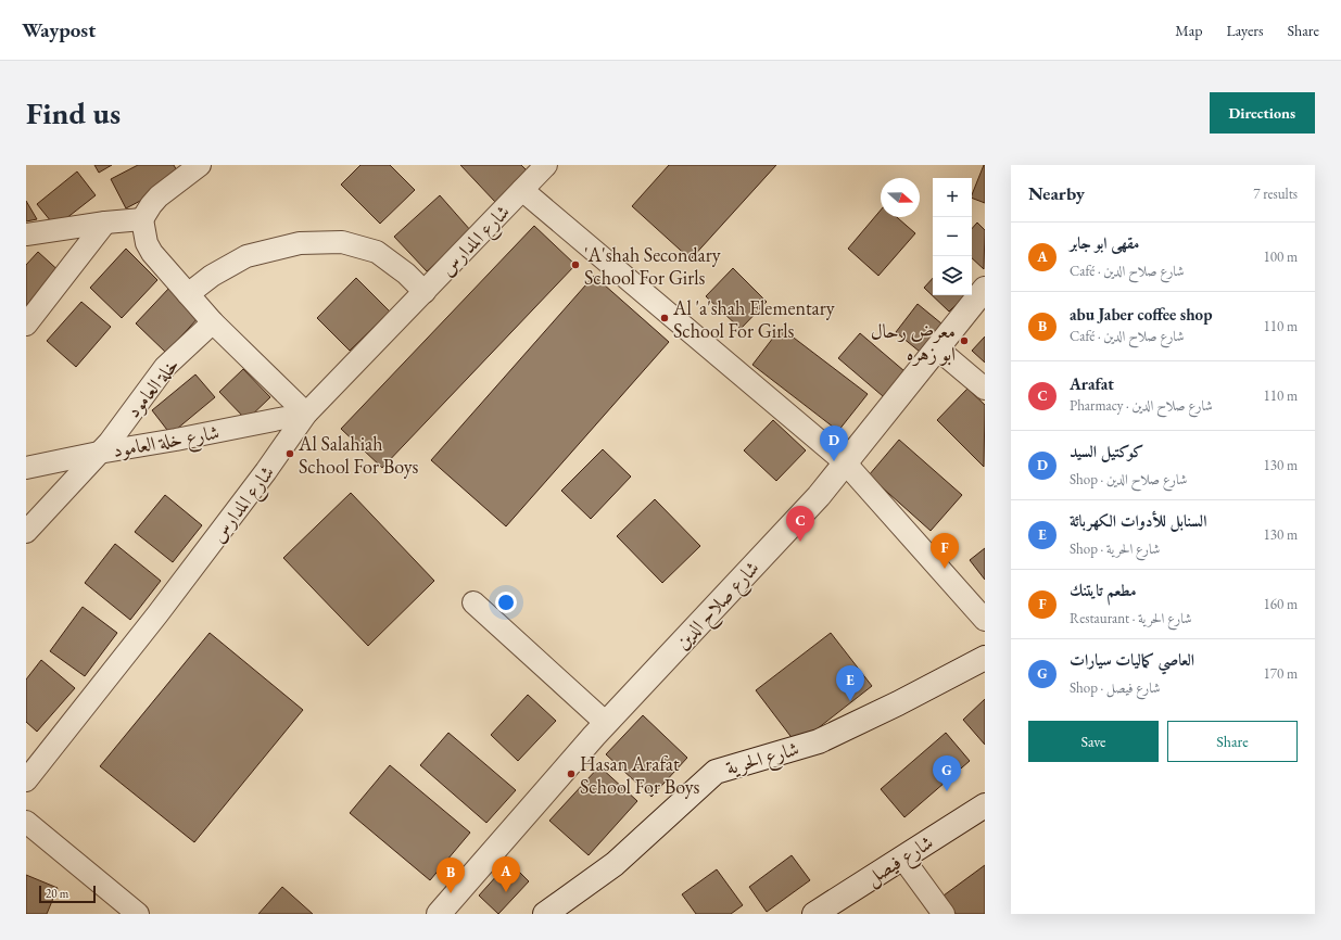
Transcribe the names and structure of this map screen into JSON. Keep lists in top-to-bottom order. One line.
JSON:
{"streets":{"street":["شارع المدارس","خلة العامود","شارع خلة العامود","شارع صلاح الدين","شارع الحرية","شارع فيصل"]},"crossings":[["شارع المدارس","شارع خلة العامود"],["خلة العامود","شارع خلة العامود"]],"places":["'A'shah Secondary School For Girls","Al 'a'shah Elementary School For Girls","معرض رحال ابو زهره","Al Salahiah School For Boys","Hasan Arafat School For Boys"],"scale_bar":"20 m","north":"right","page":{"header":"Waypost","nav":["Map","Layers","Share"],"buttons":["Directions",["Save","Share"]],"title":"Find us","heading":["Nearby","7 results"],"map_buttons":["+","−"],"list":[{"mark":"A","name":"مقهى ابو جابر","note":"Café · شارع صلاح الدين","value":"100 m"},{"mark":"B","name":"abu Jaber coffee shop","note":"Café · شارع صلاح الدين","value":"110 m"},{"mark":"C","name":"Arafat","note":"Pharmacy · شارع صلاح الدين","value":"110 m"},{"mark":"D","name":"كوكتيل السيد","note":"Shop · شارع صلاح الدين","value":"130 m"},{"mark":"E","name":"السنابل للأدوات الكهربائة","note":"Shop · شارع الحرية","value":"130 m"},{"mark":"F","name":"مطعم تايتنك","note":"Restaurant · شارع الحرية","value":"160 m"},{"mark":"G","name":"العاصي كماليات سيارات","note":"Shop · شارع فيصل","value":"170 m"}],"pins":["D","C","F","E","G","A","B"],"scale":"20 m"}}
